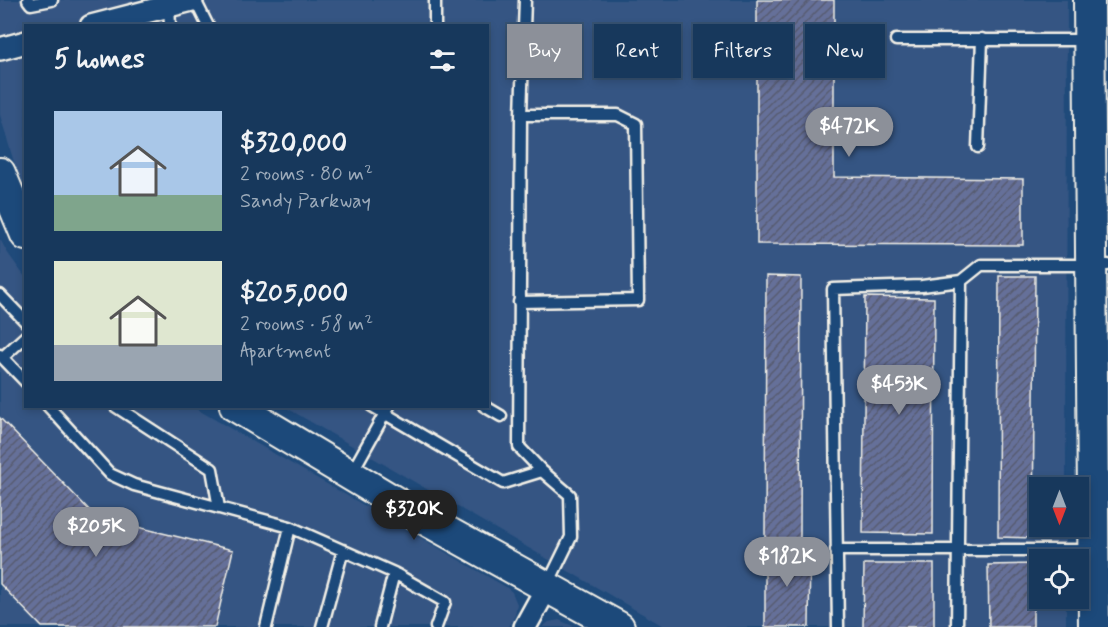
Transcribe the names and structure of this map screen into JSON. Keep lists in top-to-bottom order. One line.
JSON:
{"north":"bottom","page":{"chip":["Buy","Rent","Filters","New"],"heading":"5 homes","list":[{"name":"$320,000","note":"2 rooms · 80 m² · Sandy Parkway"},{"name":"$205,000","note":"2 rooms · 58 m² · Apartment"}],"price":["$472K","$453K","$320K","$205K","$182K"]}}
